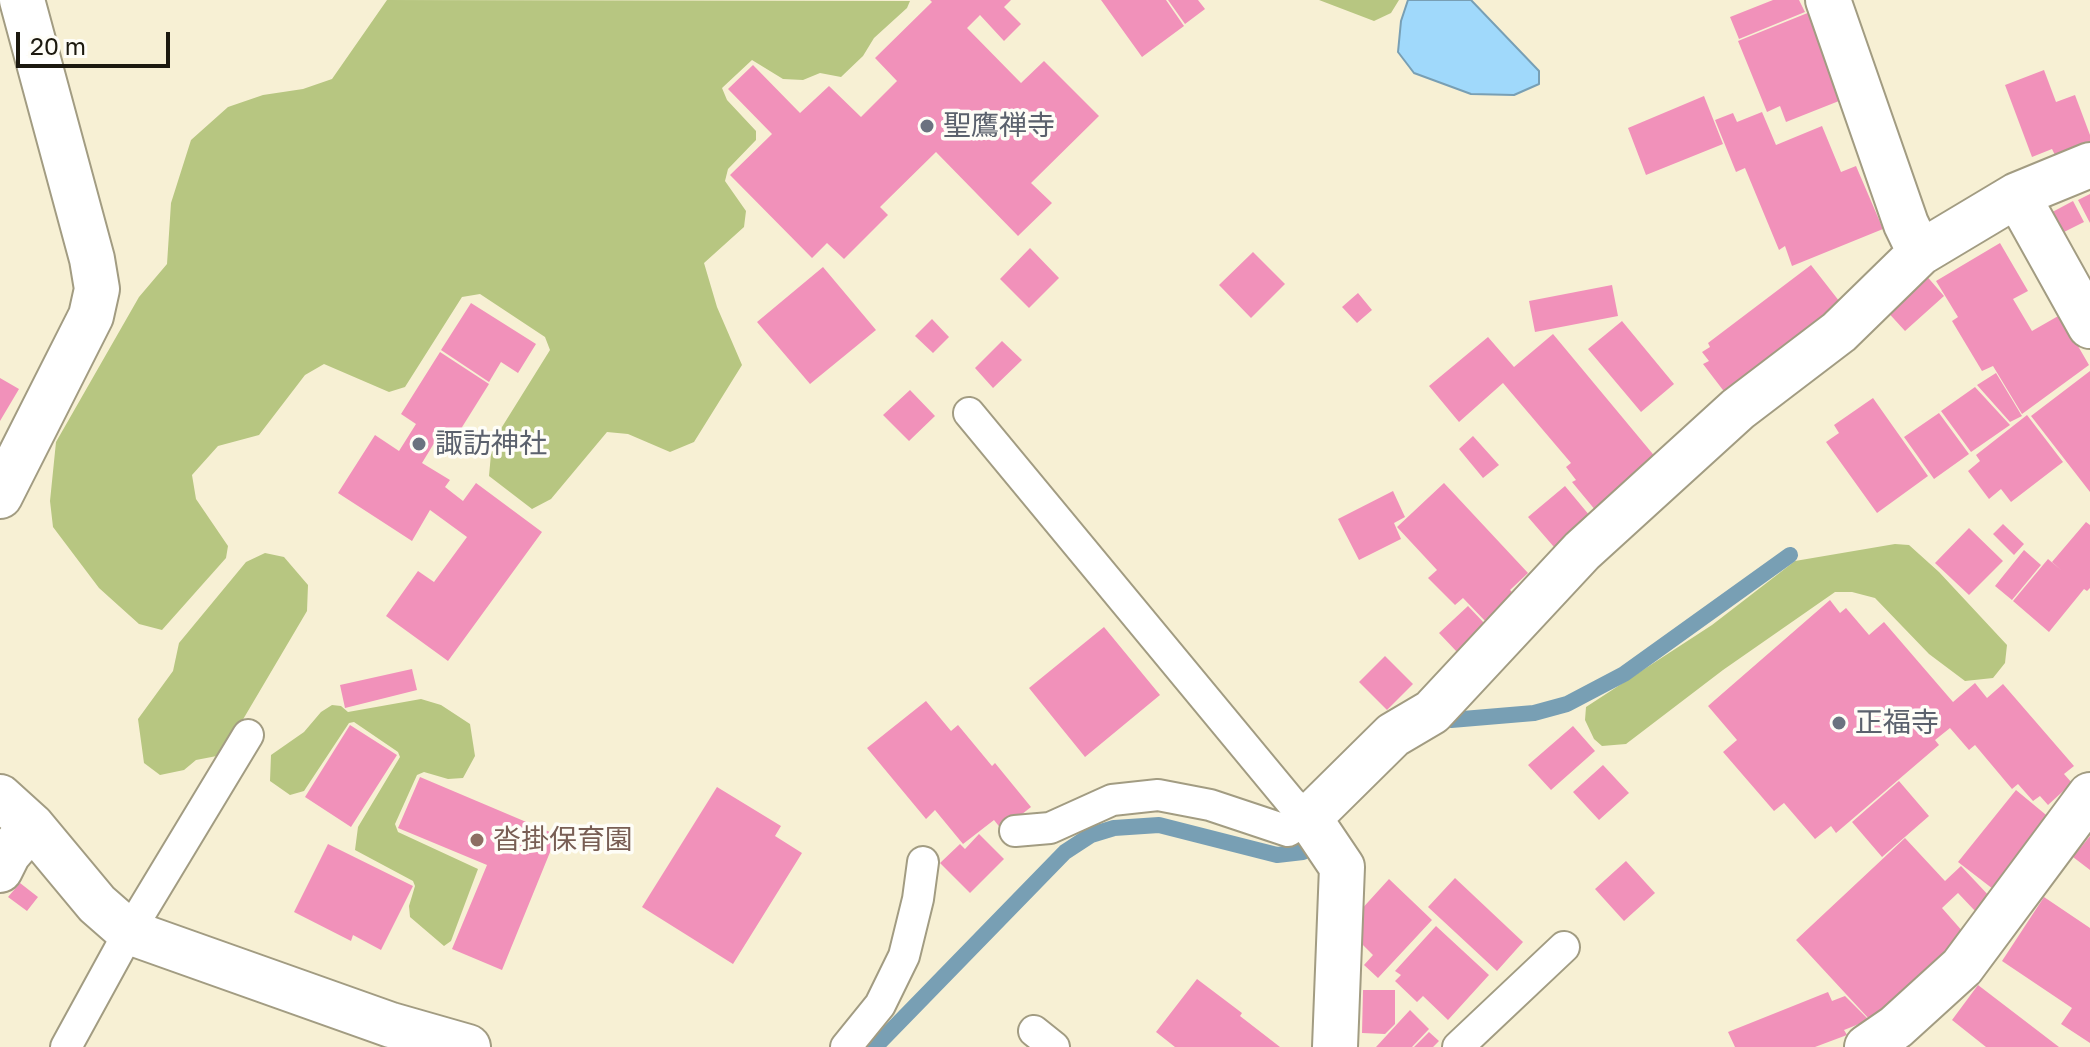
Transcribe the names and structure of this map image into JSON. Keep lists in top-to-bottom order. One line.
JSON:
{"places":["聖鷹禅寺","諏訪神社","正福寺","沓掛保育園"],"scale_bar":"20 m"}
